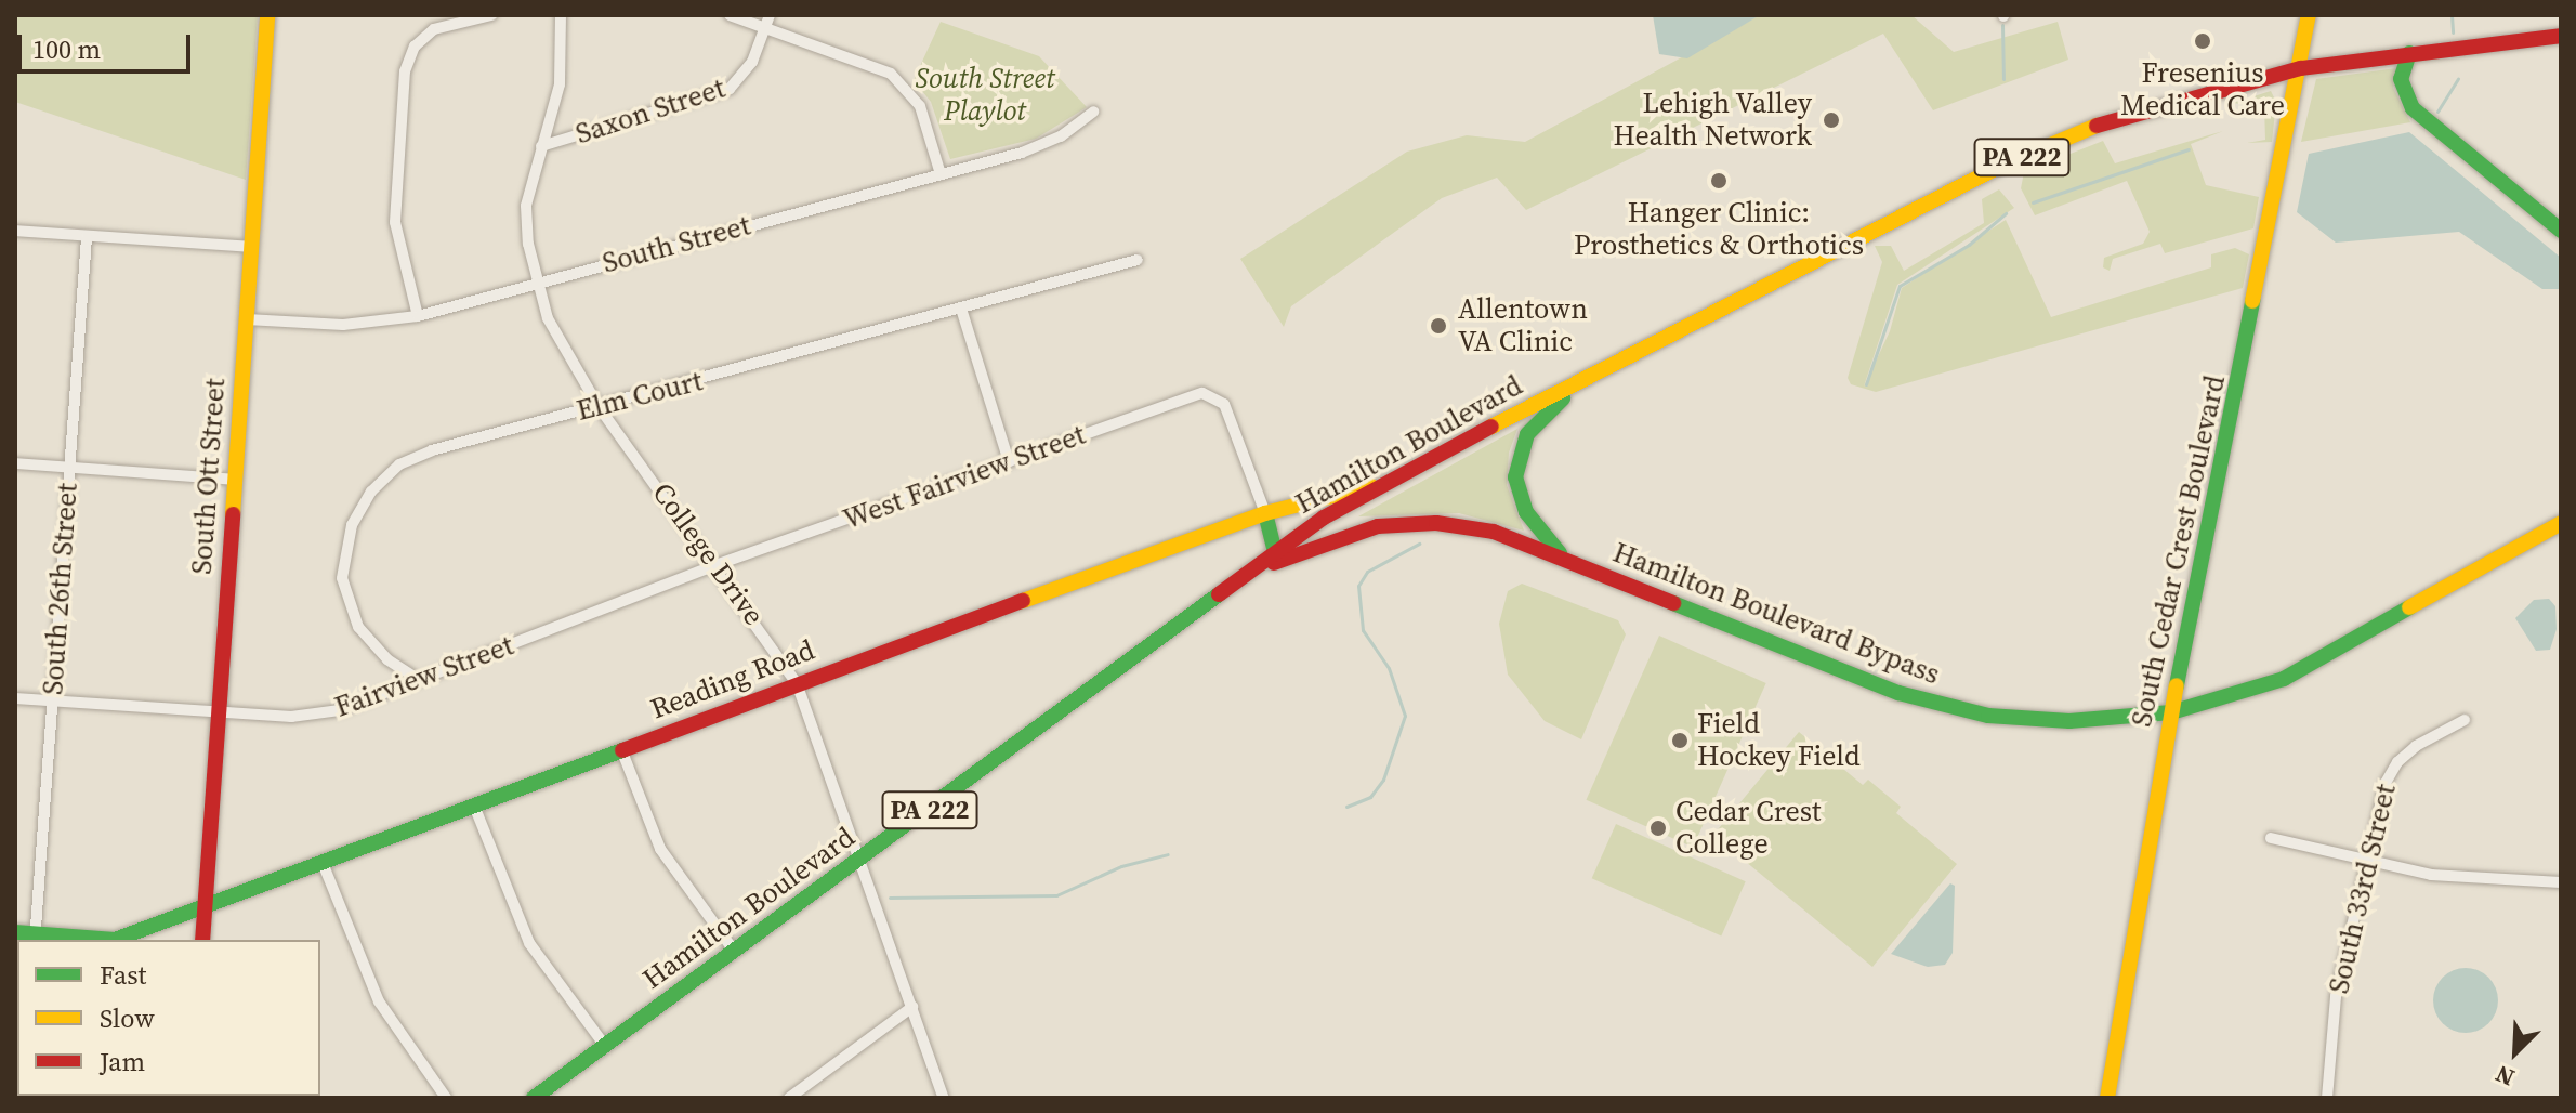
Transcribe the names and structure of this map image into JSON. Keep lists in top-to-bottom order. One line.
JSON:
{"streets":{"main road":["PA 222","Hamilton Boulevard","South Ott Street","South Cedar Crest Boulevard","Hamilton Boulevard Bypass","Reading Road"],"street":["Saxon Street","South Street","Elm Court","West Fairview Street","College Drive","South 26th Street","Fairview Street","South 33rd Street"]},"crossings":[["Saxon Street","College Drive"],["South Street","South Ott Street"],["South Street","College Drive"],["Elm Court","College Drive"],["Elm Court","Fairview Street"],["Hamilton Boulevard","South Cedar Crest Boulevard"],["Hamilton Boulevard","College Drive"],["Hamilton Boulevard","Hamilton Boulevard Bypass"],["Hamilton Boulevard","Reading Road"],["South Ott Street","Fairview Street"],["South Ott Street","Reading Road"],["West Fairview Street","College Drive"],["West Fairview Street","Fairview Street"],["West Fairview Street","Reading Road"],["South Cedar Crest Boulevard","Hamilton Boulevard Bypass"],["College Drive","Fairview Street"],["College Drive","Reading Road"],["South 26th Street","Fairview Street"]],"parks":["South Street Playlot"],"places":["Fresenius Medical Care","Lehigh Valley Health Network","Hanger Clinic: Prosthetics & Orthotics","Allentown VA Clinic","Field Hockey Field","Cedar Crest College"],"legend":["Fast","Slow","Jam"],"scale_bar":"100 m","north":"bottom left"}
